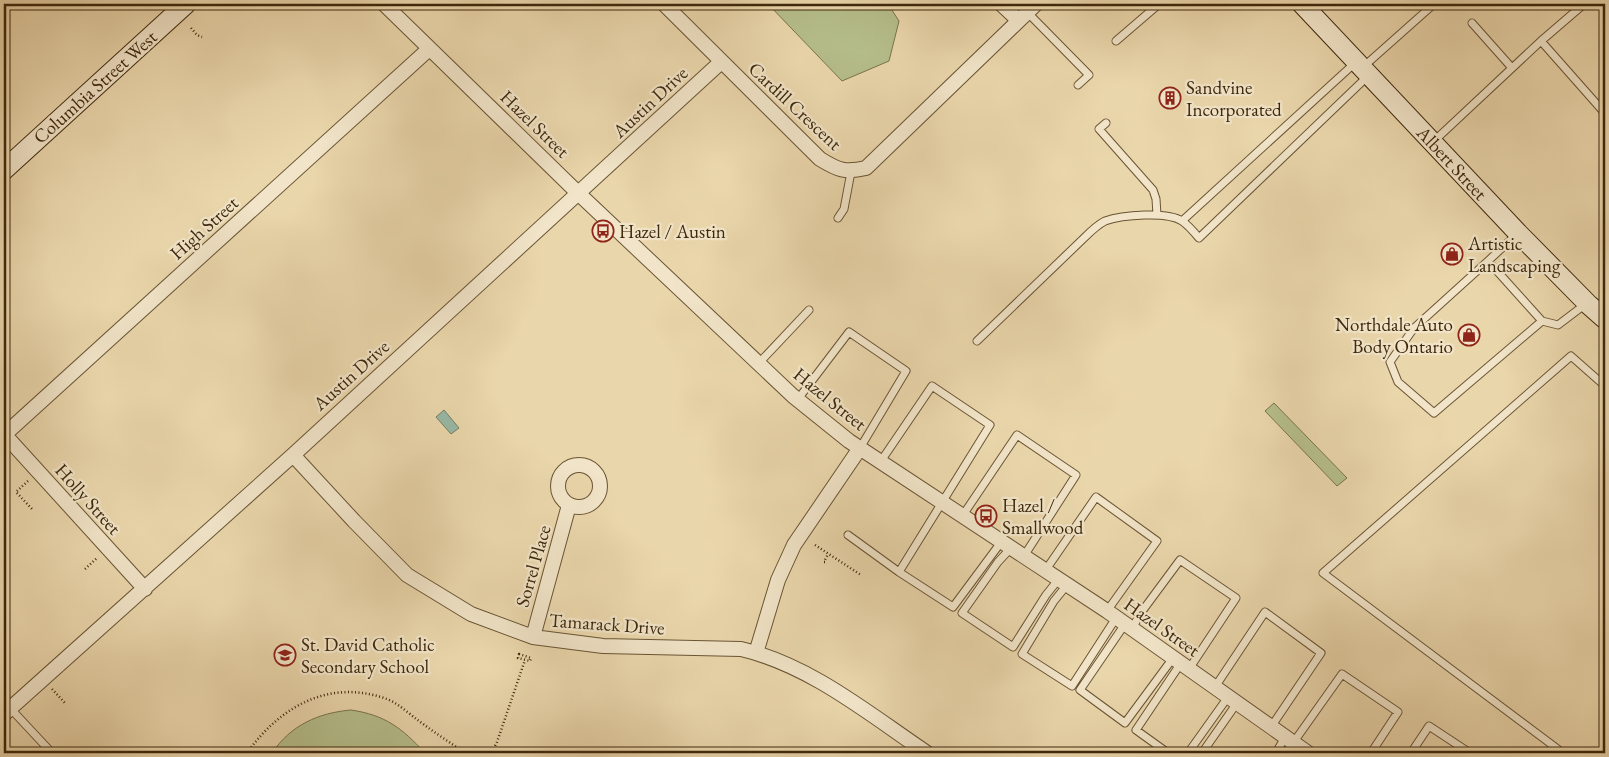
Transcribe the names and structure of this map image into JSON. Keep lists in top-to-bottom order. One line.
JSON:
{"streets":{"street":["Columbia Street West","Austin Drive","Cardill Crescent","Hazel Street","Albert Street","High Street","Holly Street","Sorrel Place","Tamarack Drive"]},"crossings":[["Austin Drive","Cardill Crescent"],["Austin Drive","Hazel Street"],["Austin Drive","Holly Street"],["Austin Drive","Tamarack Drive"],["Hazel Street","High Street"],["High Street","Holly Street"],["Sorrel Place","Tamarack Drive"]],"places":{"building":["Sandvine Incorporated"],"bus stop":["Hazel / Austin","Hazel / Smallwood"],"shop":["Artistic Landscaping","Northdale Auto Body Ontario"],"school or university":["St. David Catholic Secondary School"]}}
